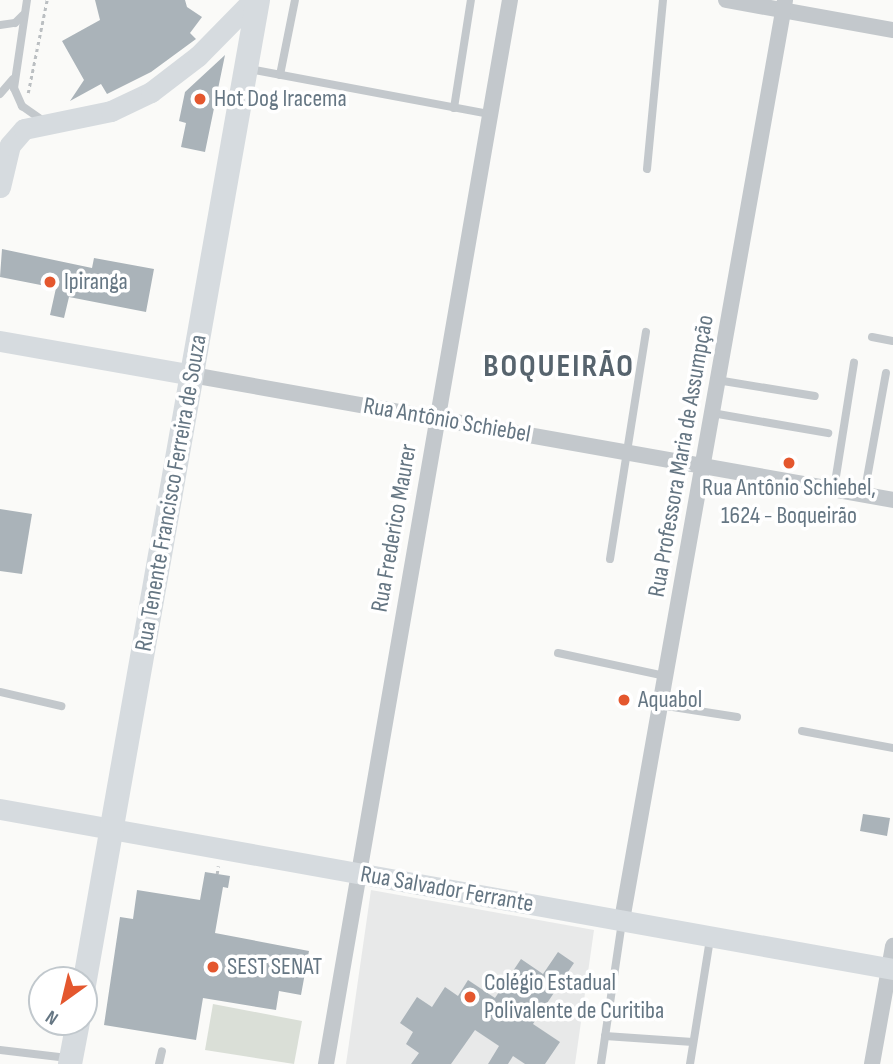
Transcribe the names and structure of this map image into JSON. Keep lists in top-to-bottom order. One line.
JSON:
{"streets":{"main road":["Rua Antônio Schiebel","Rua Tenente Francisco Ferreira de Souza","Rua Salvador Ferrante"],"street":["Rua Professora Maria de Assumpção","Rua Frederico Maurer"]},"crossings":[["Rua Antônio Schiebel","Rua Professora Maria de Assumpção"],["Rua Antônio Schiebel","Rua Tenente Francisco Ferreira de Souza"],["Rua Antônio Schiebel","Rua Frederico Maurer"],["Rua Professora Maria de Assumpção","Rua Salvador Ferrante"],["Rua Tenente Francisco Ferreira de Souza","Rua Salvador Ferrante"],["Rua Frederico Maurer","Rua Salvador Ferrante"]],"districts":["BOQUEIRÃO"],"places":["Hot Dog Iracema","Ipiranga","Rua Antônio Schiebel, 1624 - Boqueirão","Aquabol","SEST SENAT","Colégio Estadual Polivalente de Curitiba"],"north":"bottom left"}
